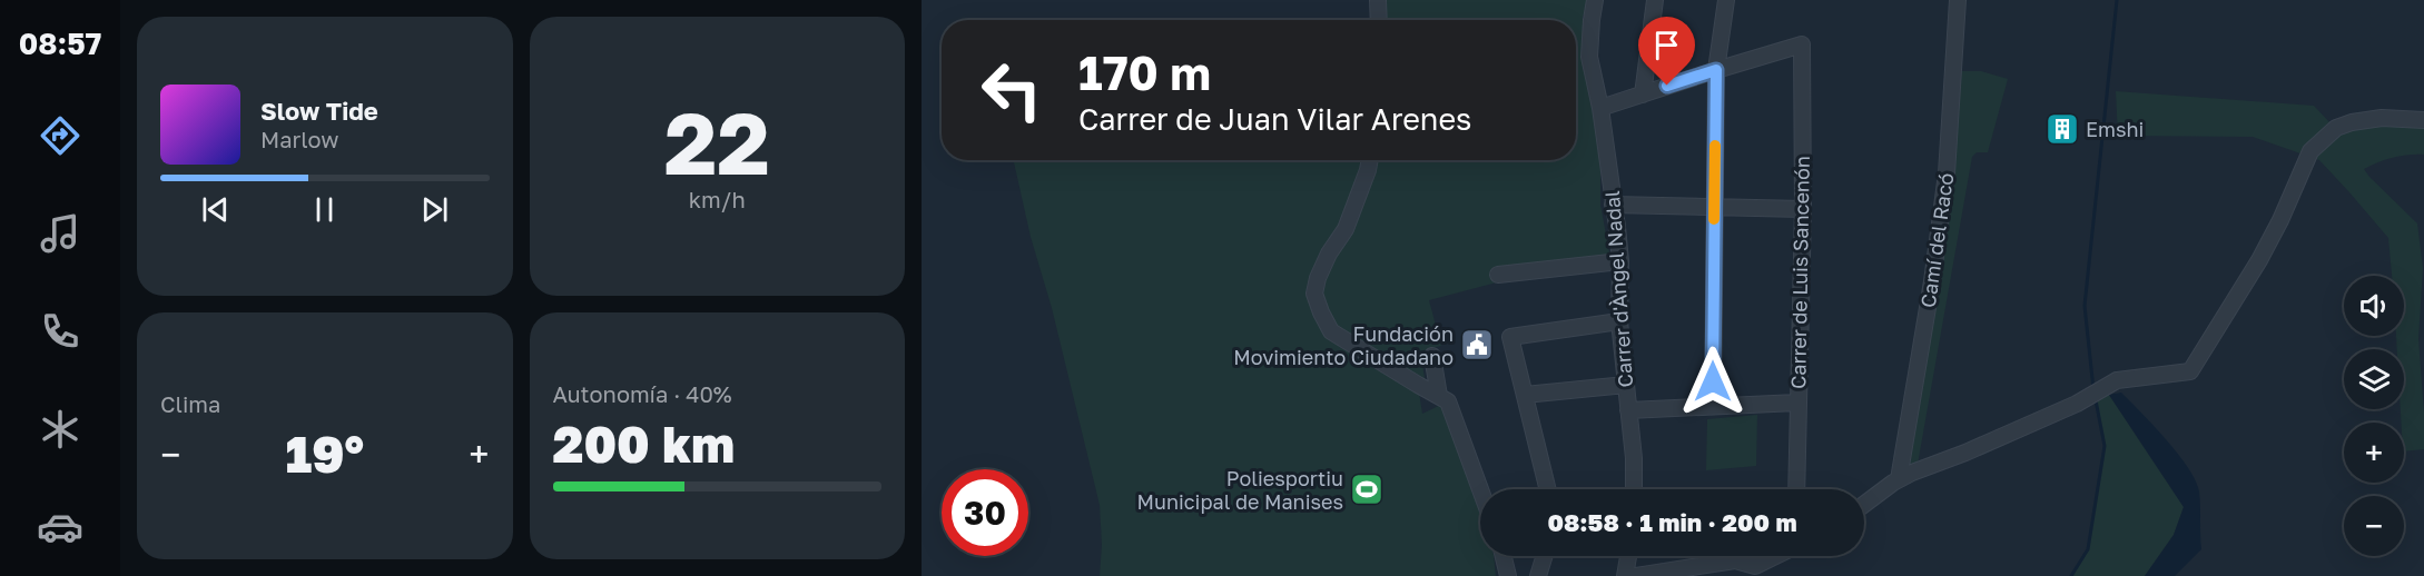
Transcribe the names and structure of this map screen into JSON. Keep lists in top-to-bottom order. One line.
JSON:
{"streets":{"street":["Camí del Racó","Carrer de Luis Sancenón","Carrer d'Àngel Nadal"]},"places":{"building":["Emshi"],"public building":["Fundación Movimiento Ciudadano"],"sports":["Poliesportiu Municipal de Manises"]},"page":{"tabs":"08:57","tile":[["22","km/h"],"Clima",["Autonomía · 40%","200 km"]],"turn":["170 m","Carrer de Juan Vilar Arenes"],"song":["Slow Tide","Marlow"],"map_buttons":["+","−"],"heat":["−","19°","+"],"limit":"30","trip":"08:58 · 1 min · 200 m"}}
